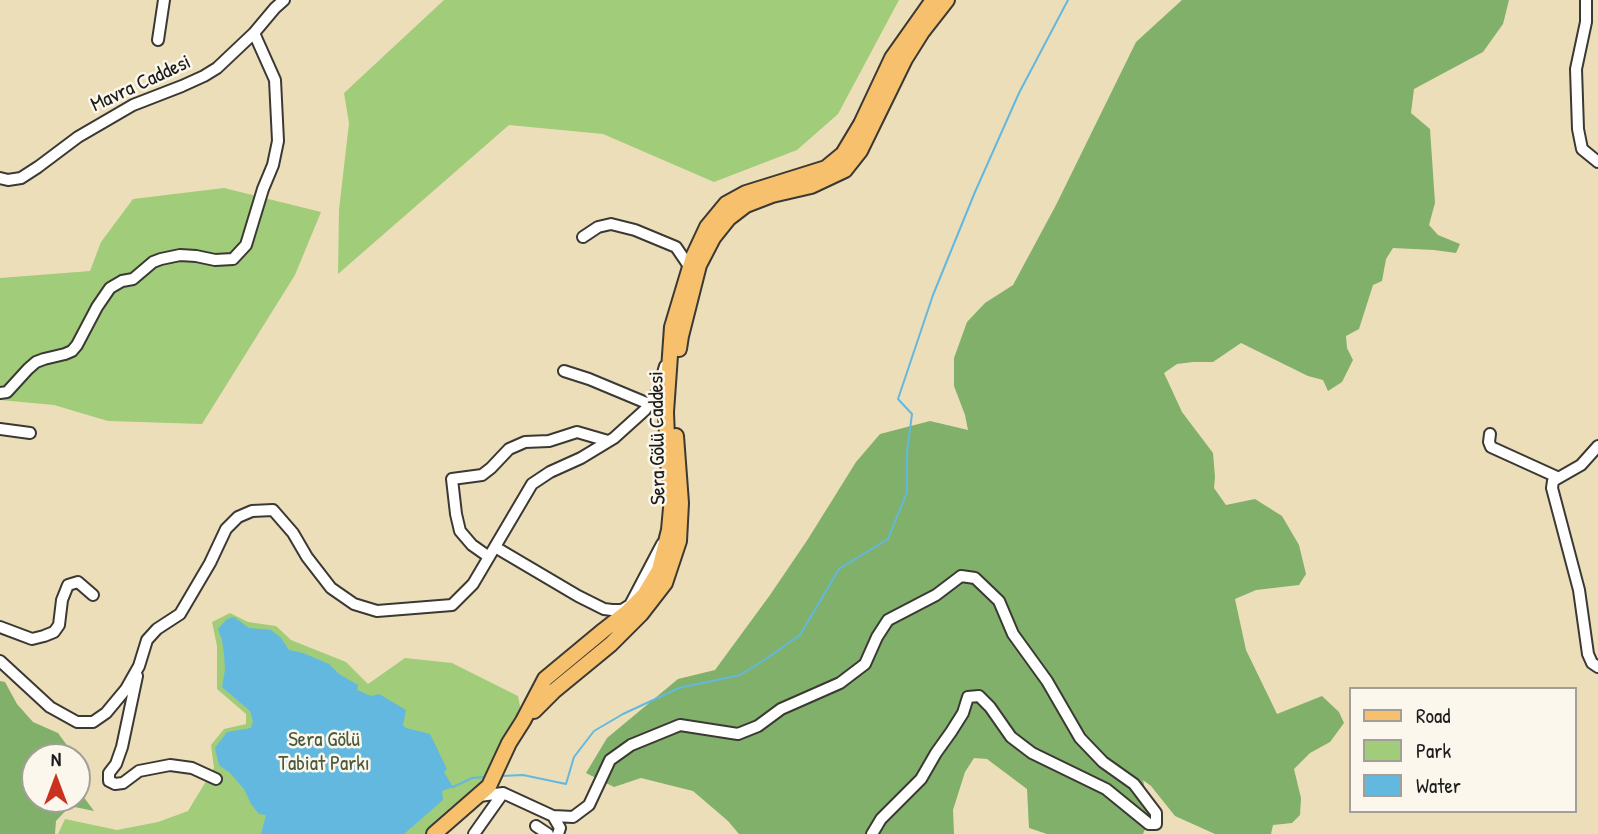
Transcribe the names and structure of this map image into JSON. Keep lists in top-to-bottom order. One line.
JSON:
{"streets":{"main road":["Sera Gölü Caddesi"],"street":["Mavra Caddesi"]},"parks":["Sera Gölü Tabiat Parkı"],"legend":["Road","Park","Water"],"north":"top"}
